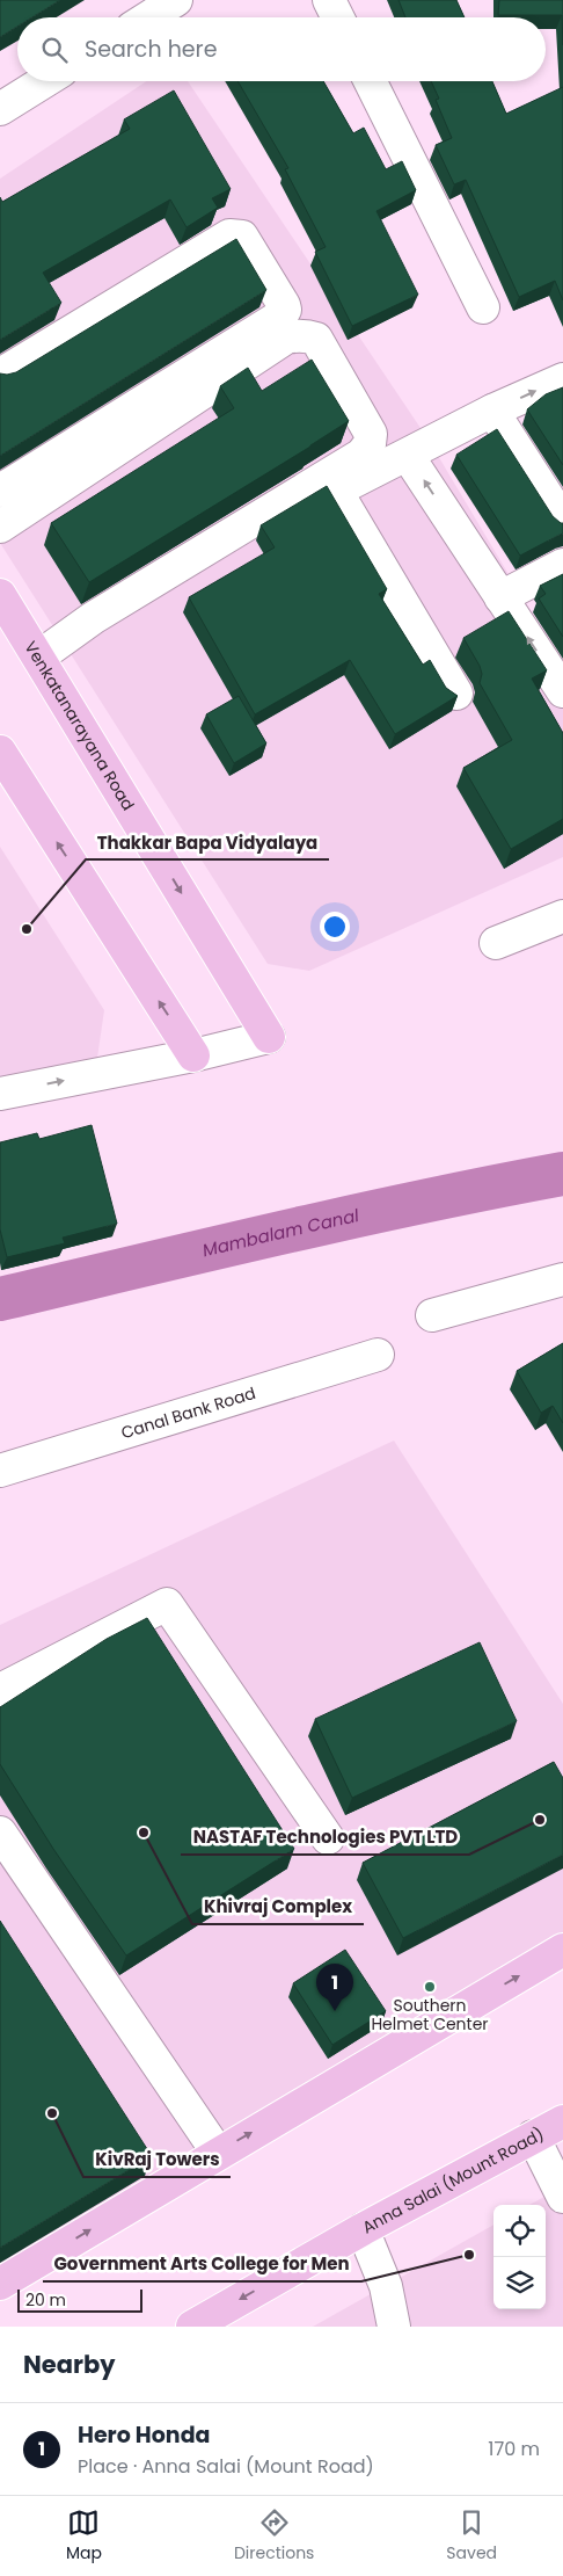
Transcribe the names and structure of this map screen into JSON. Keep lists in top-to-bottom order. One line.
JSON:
{"streets":{"main road":["Venkatanarayana Road","Anna Salai (Mount Road)"],"street":["Canal Bank Road"]},"water":["Mambalam Canal"],"places":["Thakkar Bapa Vidyalaya","NASTAF Technologies PVT LTD","Khivraj Complex","Southern Helmet Center","KivRaj Towers","Government Arts College for Men"],"scale_bar":"20 m","page":{"search":"Search here","pins":"1","scale":"20 m","heading":"Nearby","list":[{"mark":"1","name":"Hero Honda","note":"Place · Anna Salai (Mount Road)","value":"170 m"}],"nav":["Map","Directions","Saved"]}}
